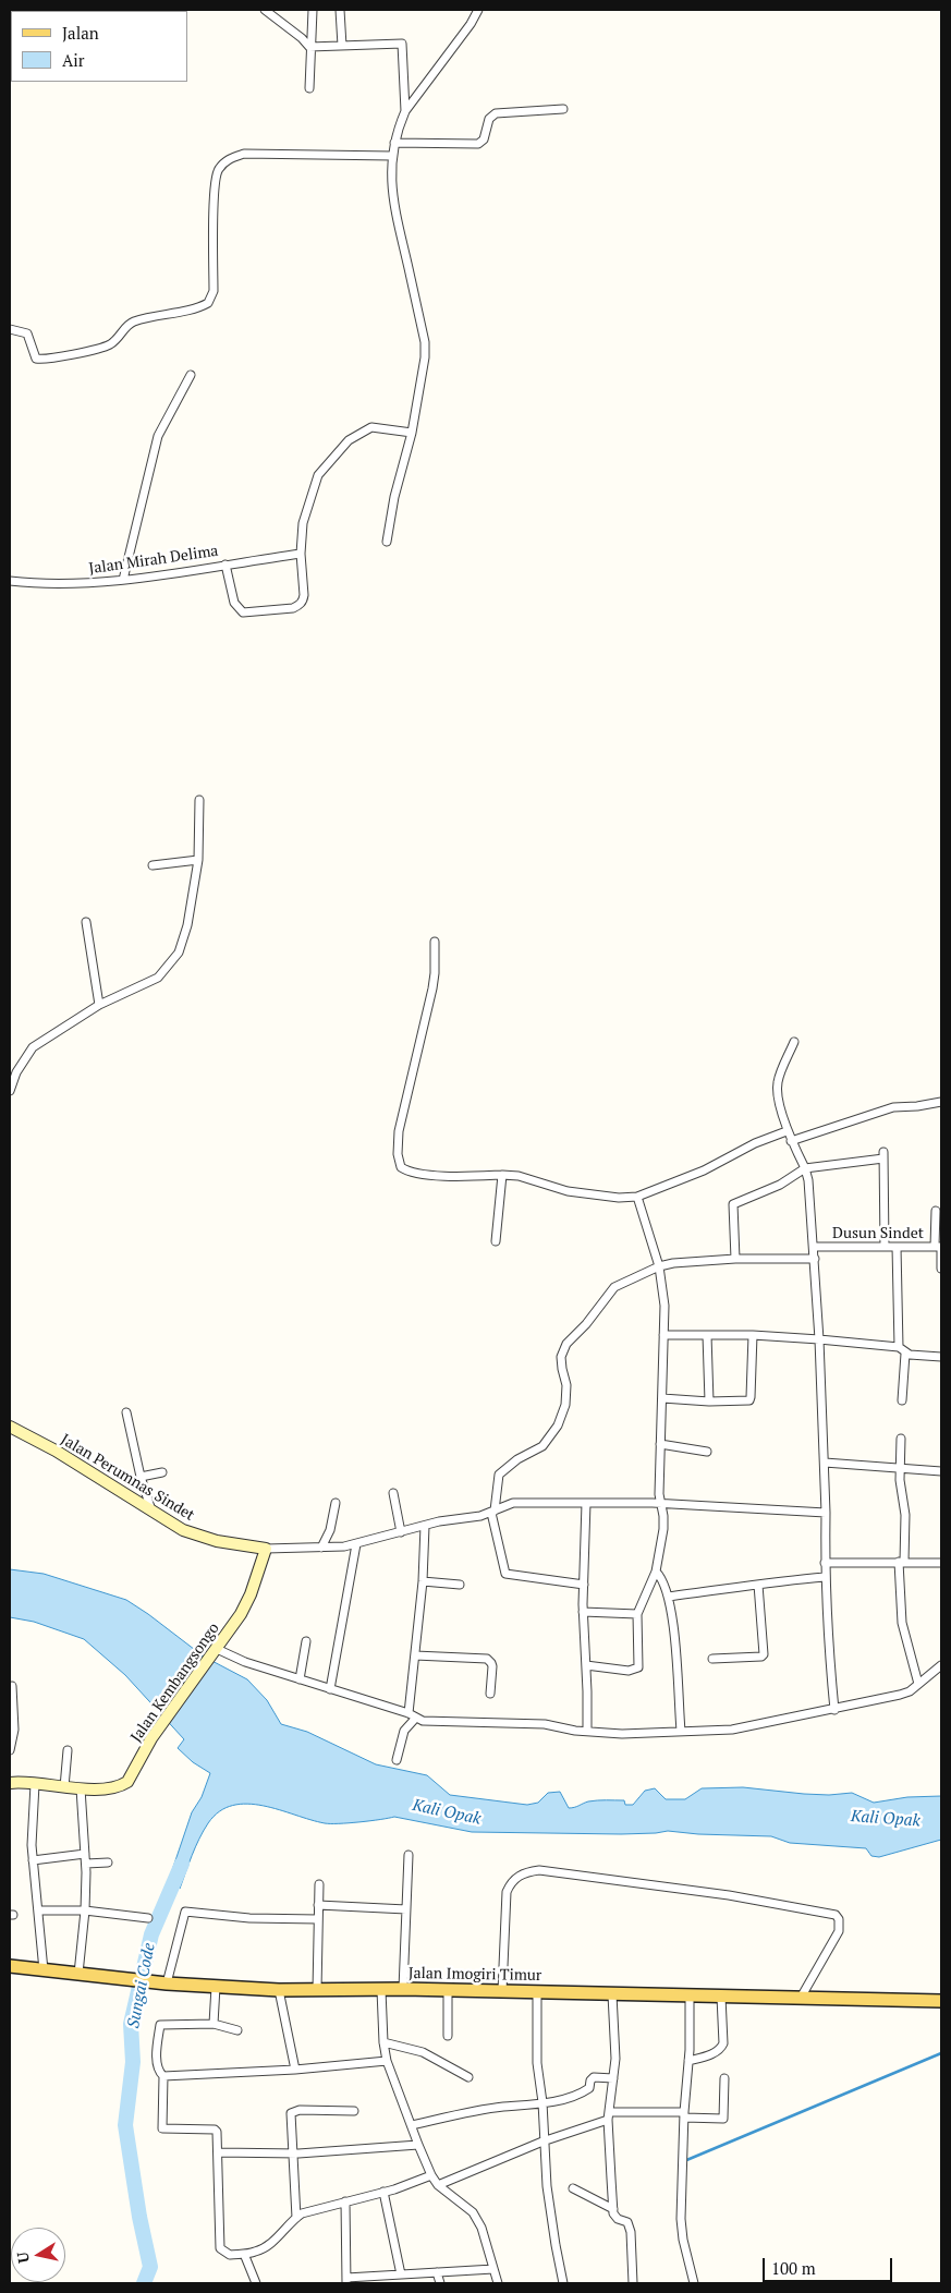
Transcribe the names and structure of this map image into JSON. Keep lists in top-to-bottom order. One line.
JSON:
{"streets":{"main road":["Jalan Imogiri Timur"],"street":["Jalan Mirah Delima","Dusun Sindet","Jalan Perumnas Sindet","Jalan Kembangsongo"]},"crossings":[["Jalan Perumnas Sindet","Jalan Kembangsongo"]],"water":["Kali Opak","Sungai Code"],"legend":["Jalan","Air"],"scale_bar":"100 m","north":"left"}
